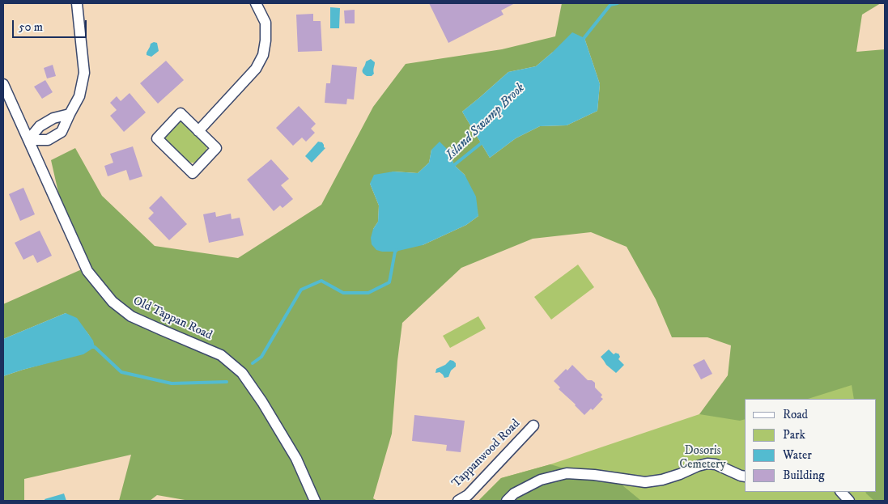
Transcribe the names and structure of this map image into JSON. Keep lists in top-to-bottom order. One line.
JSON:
{"streets":{"street":["Old Tappan Road","Tappanwood Road"]},"water":["Island Swamp Brook"],"parks":["Dosoris Cemetery"],"legend":["Road","Park","Water","Building"],"scale_bar":"50 m"}
